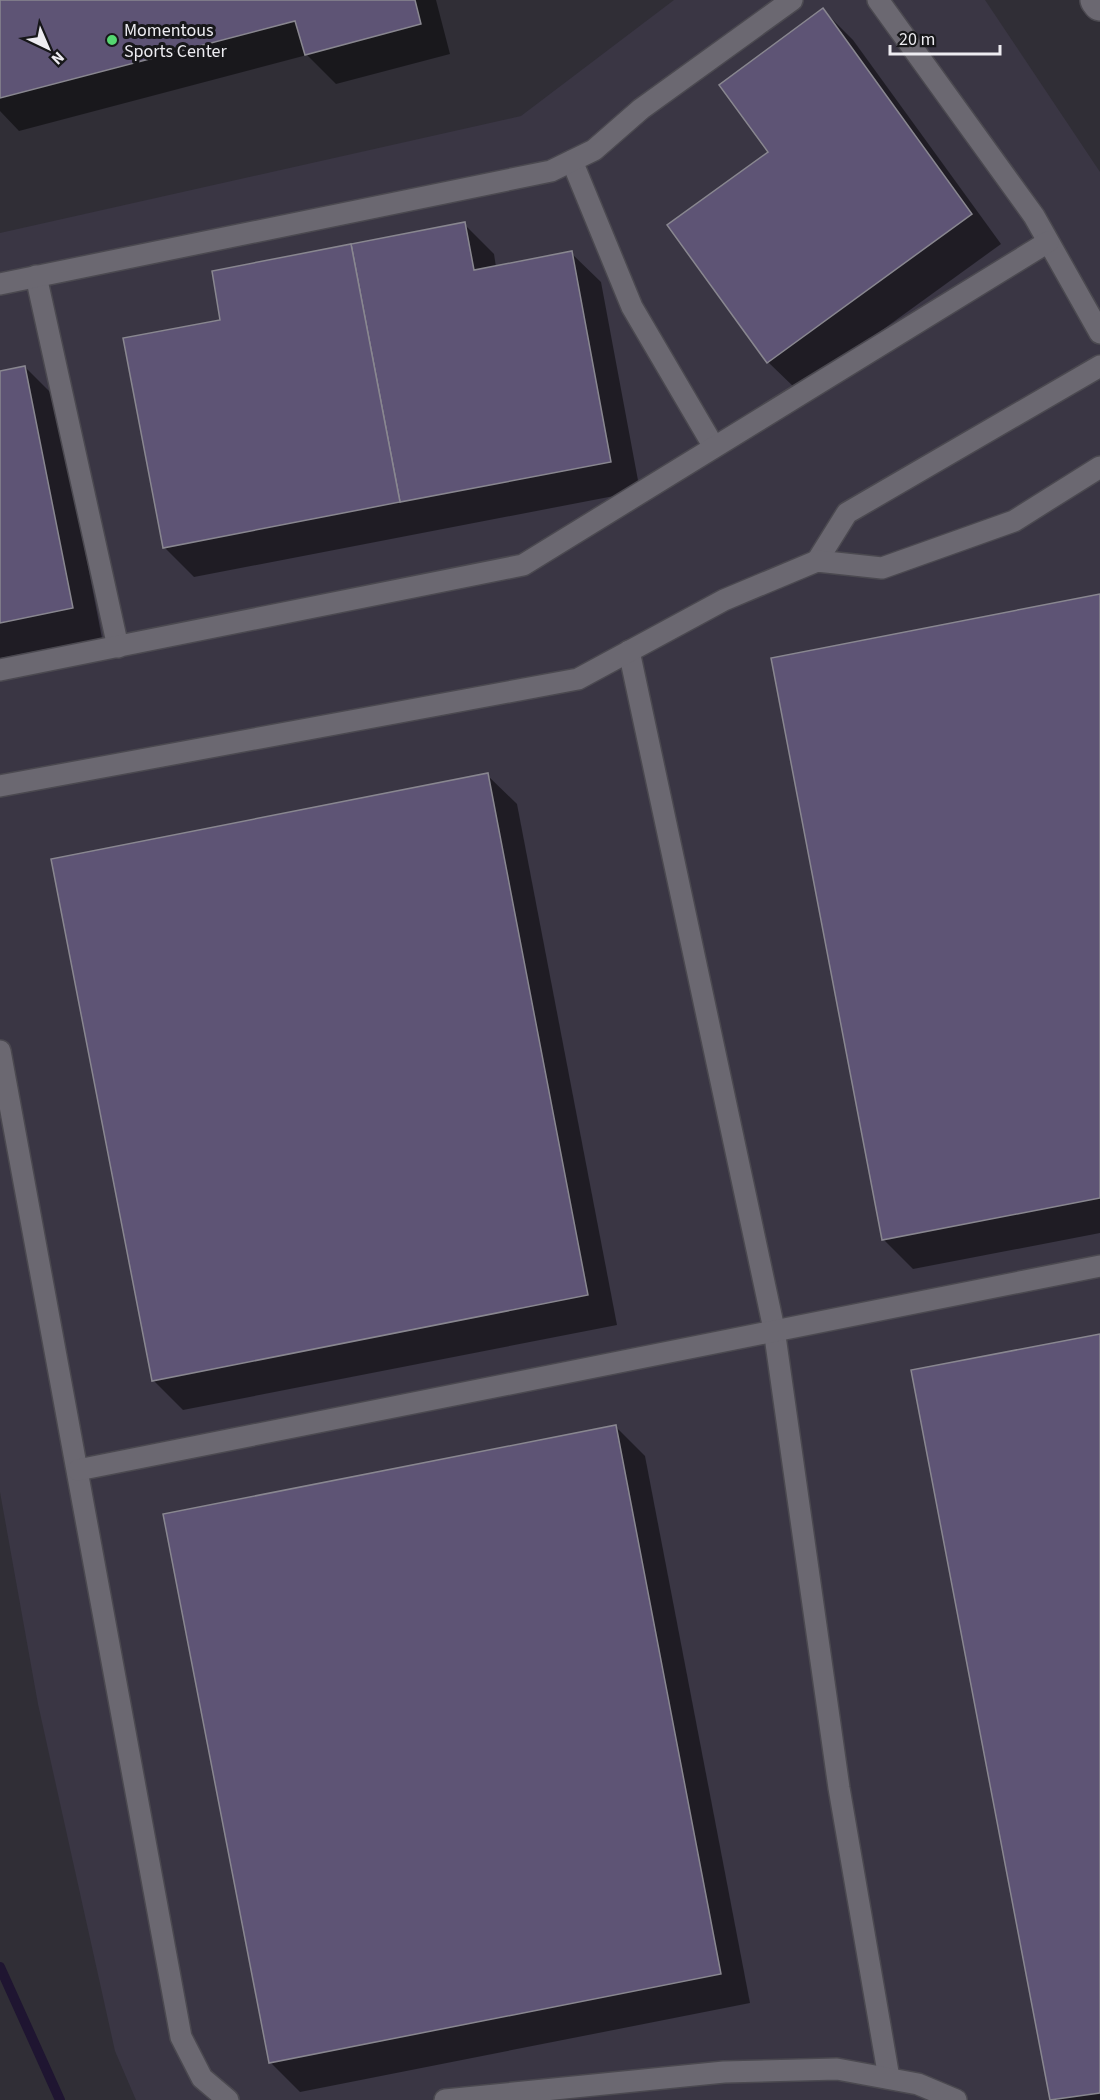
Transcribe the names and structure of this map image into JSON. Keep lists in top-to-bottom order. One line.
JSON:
{"places":["Momentous Sports Center"],"scale_bar":"20 m","north":"bottom right"}
